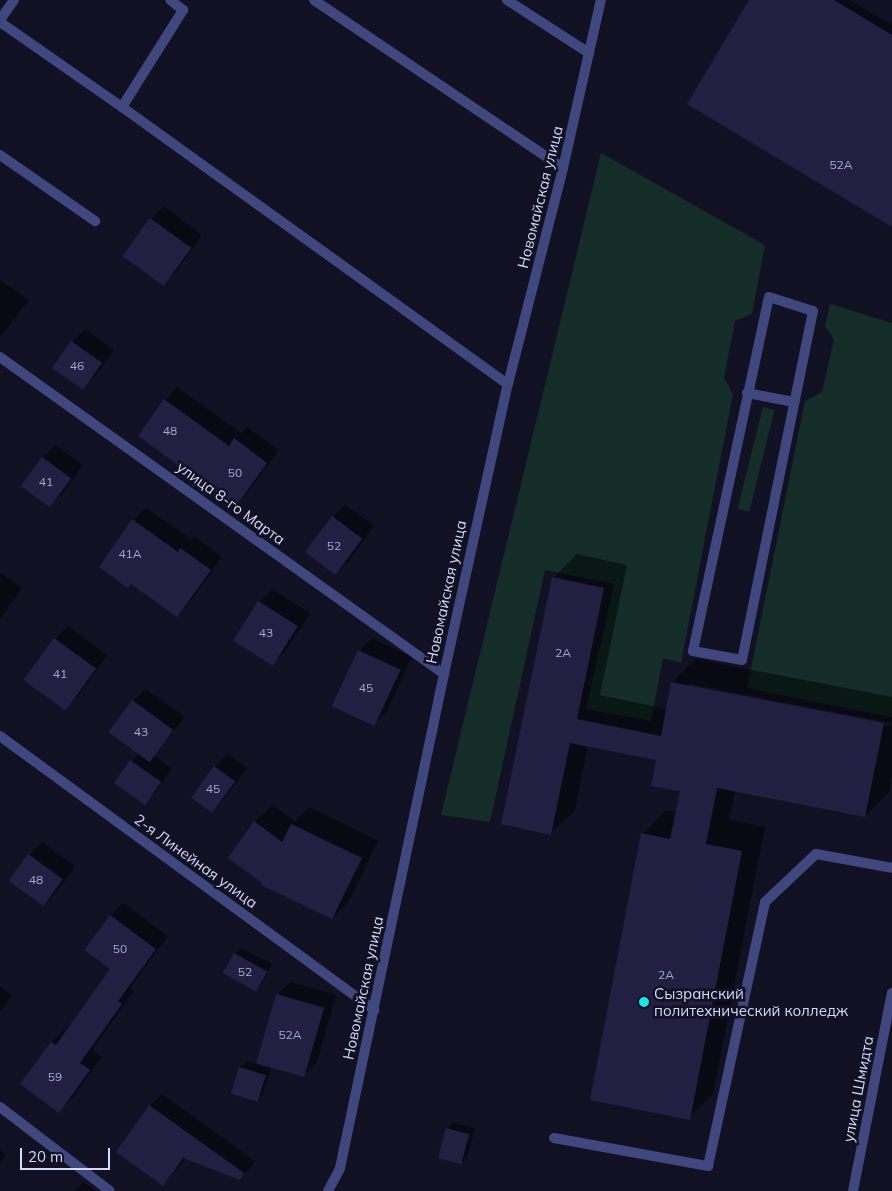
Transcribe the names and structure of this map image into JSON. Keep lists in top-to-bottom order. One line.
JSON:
{"streets":{"street":["Новомайская улица","улица 8-го Марта","2-я Линейная улица","улица Шмидта"]},"crossings":[["Новомайская улица","улица 8-го Марта"],["Новомайская улица","2-я Линейная улица"]],"places":["Сызранский политехнический колледж"],"house_numbers":["52А","46","48","50","41","52","41А","43","2А","41","45","43","45","48","50","52","2А","52А","59"],"scale_bar":"20 m"}
